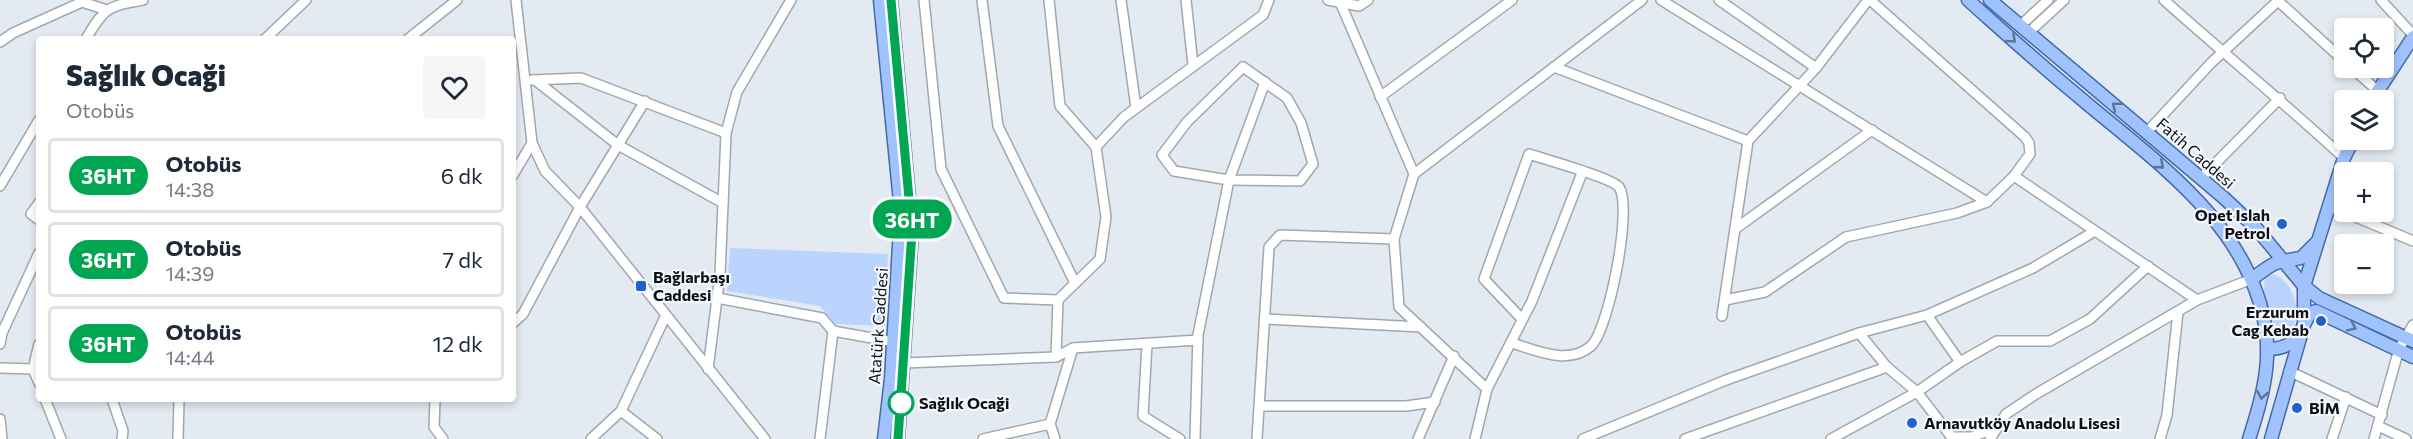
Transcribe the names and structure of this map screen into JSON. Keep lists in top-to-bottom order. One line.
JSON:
{"streets":{"main road":["Fatih Caddesi","Atatürk Caddesi"]},"places":{"other":["Opet Islah Petrol","Erzurum Cag Kebab","Sağlık Ocaği","BİM","Arnavutköy Anadolu Lisesi"],"transit":["Bağlarbaşı Caddesi"]},"lines":["bus line 36HT"],"page":{"on_map":"36HT","map_buttons":["+","−"],"heading":["Sağlık Ocaği","Otobüs"],"list":[{"mark":"36HT","name":"Otobüs","note":"14:38","value":"6 dk"},{"mark":"36HT","name":"Otobüs","note":"14:39","value":"7 dk"},{"mark":"36HT","name":"Otobüs","note":"14:44","value":"12 dk"}]}}
